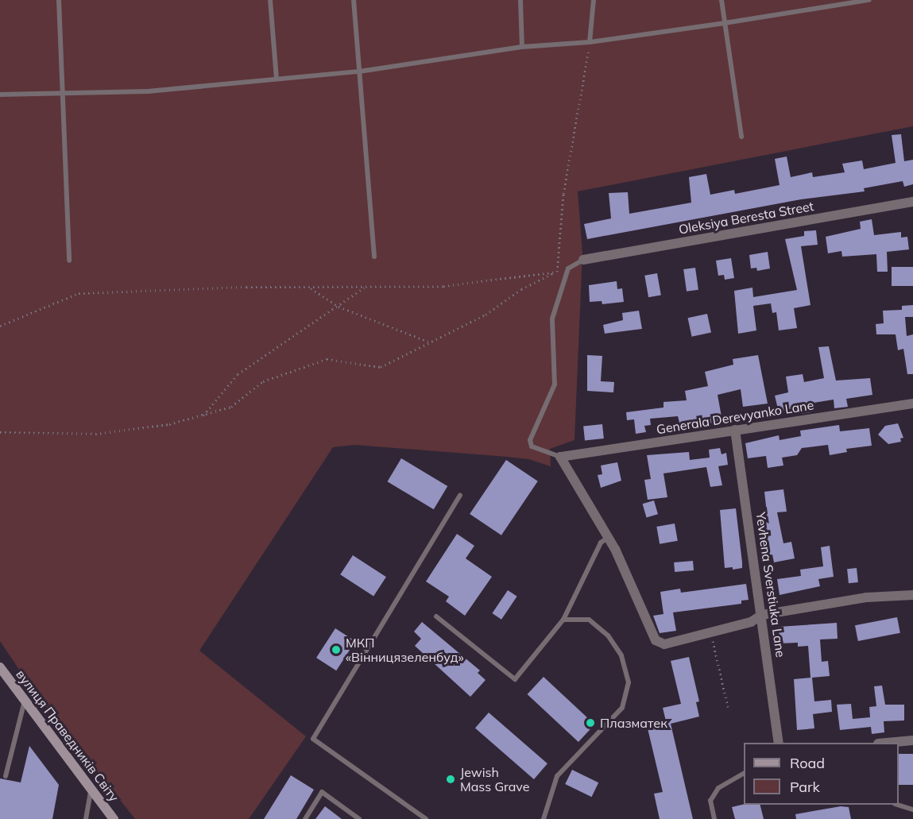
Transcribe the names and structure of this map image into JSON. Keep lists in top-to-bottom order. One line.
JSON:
{"streets":{"main road":["вулиця Праведників Світу"],"street":["Oleksiya Beresta Street","Generala Derevyanko Lane","Yevhena Sverstiuka Lane"]},"crossings":[["Generala Derevyanko Lane","Yevhena Sverstiuka Lane"]],"places":["МКП «Вінницязеленбуд»","Плазматек","Jewish Mass Grave"],"legend":["Road","Park"]}
